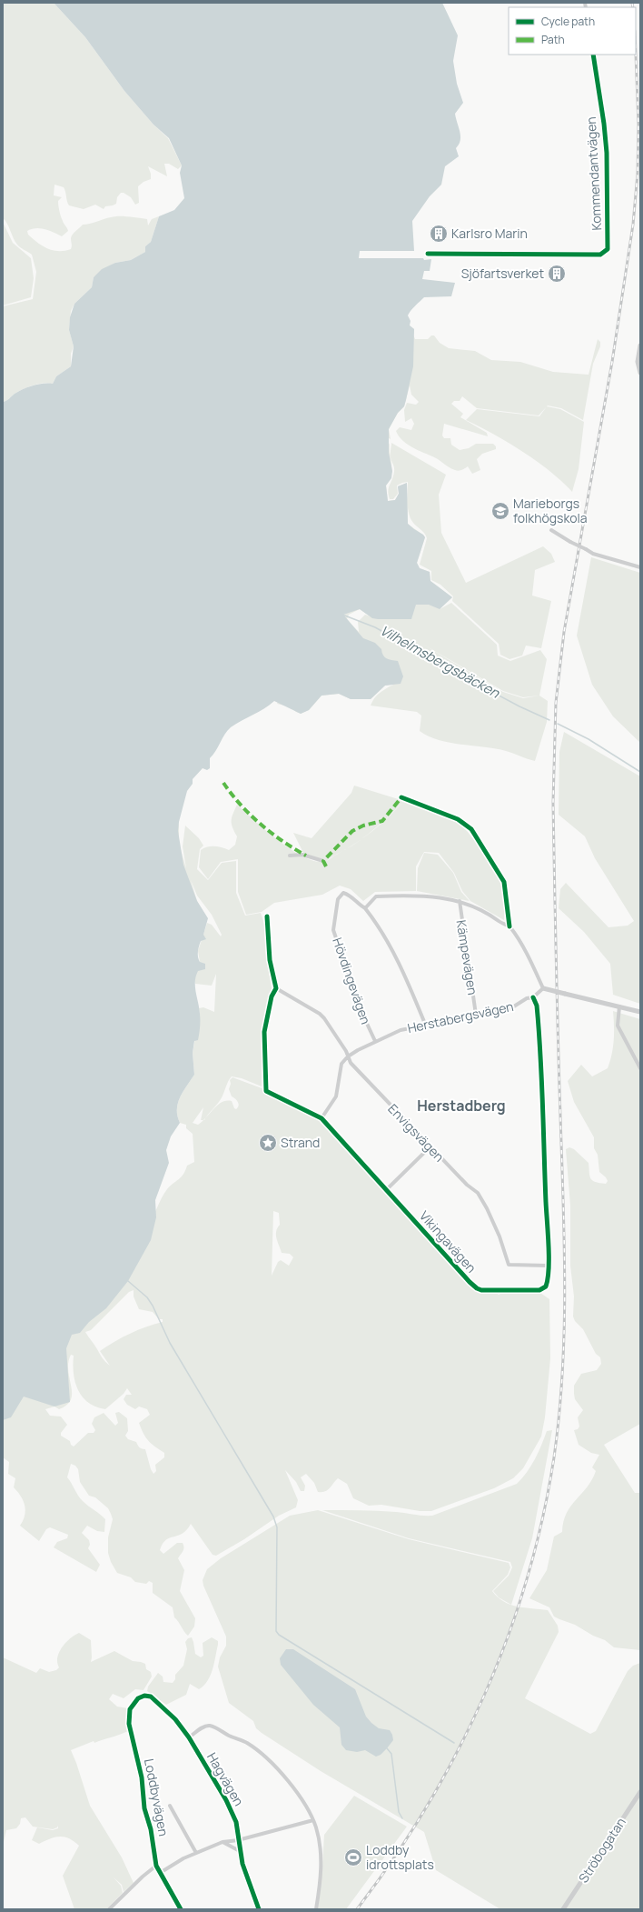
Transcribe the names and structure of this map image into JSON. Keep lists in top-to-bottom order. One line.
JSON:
{"streets":{"street":["Kommendantvägen","Kämpevägen","Hövdingevägen","Herstabergsvägen","Envigsvägen","Vikingavägen","Hagvägen","Loddbyvägen","Ströbogatan"]},"crossings":[["Kämpevägen","Herstabergsvägen"],["Hövdingevägen","Herstabergsvägen"],["Herstabergsvägen","Envigsvägen"],["Herstabergsvägen","Vikingavägen"],["Envigsvägen","Vikingavägen"],["Hagvägen","Loddbyvägen"]],"districts":["Herstadberg"],"water":["Vilhelmsbergsbäcken"],"places":{"building":["Karlsro Marin","Sjöfartsverket"],"school or university":["Marieborgs folkhögskola"],"place":["Strand"],"sports":["Loddby idrottsplats"]},"legend":["Cycle path","Path"]}
